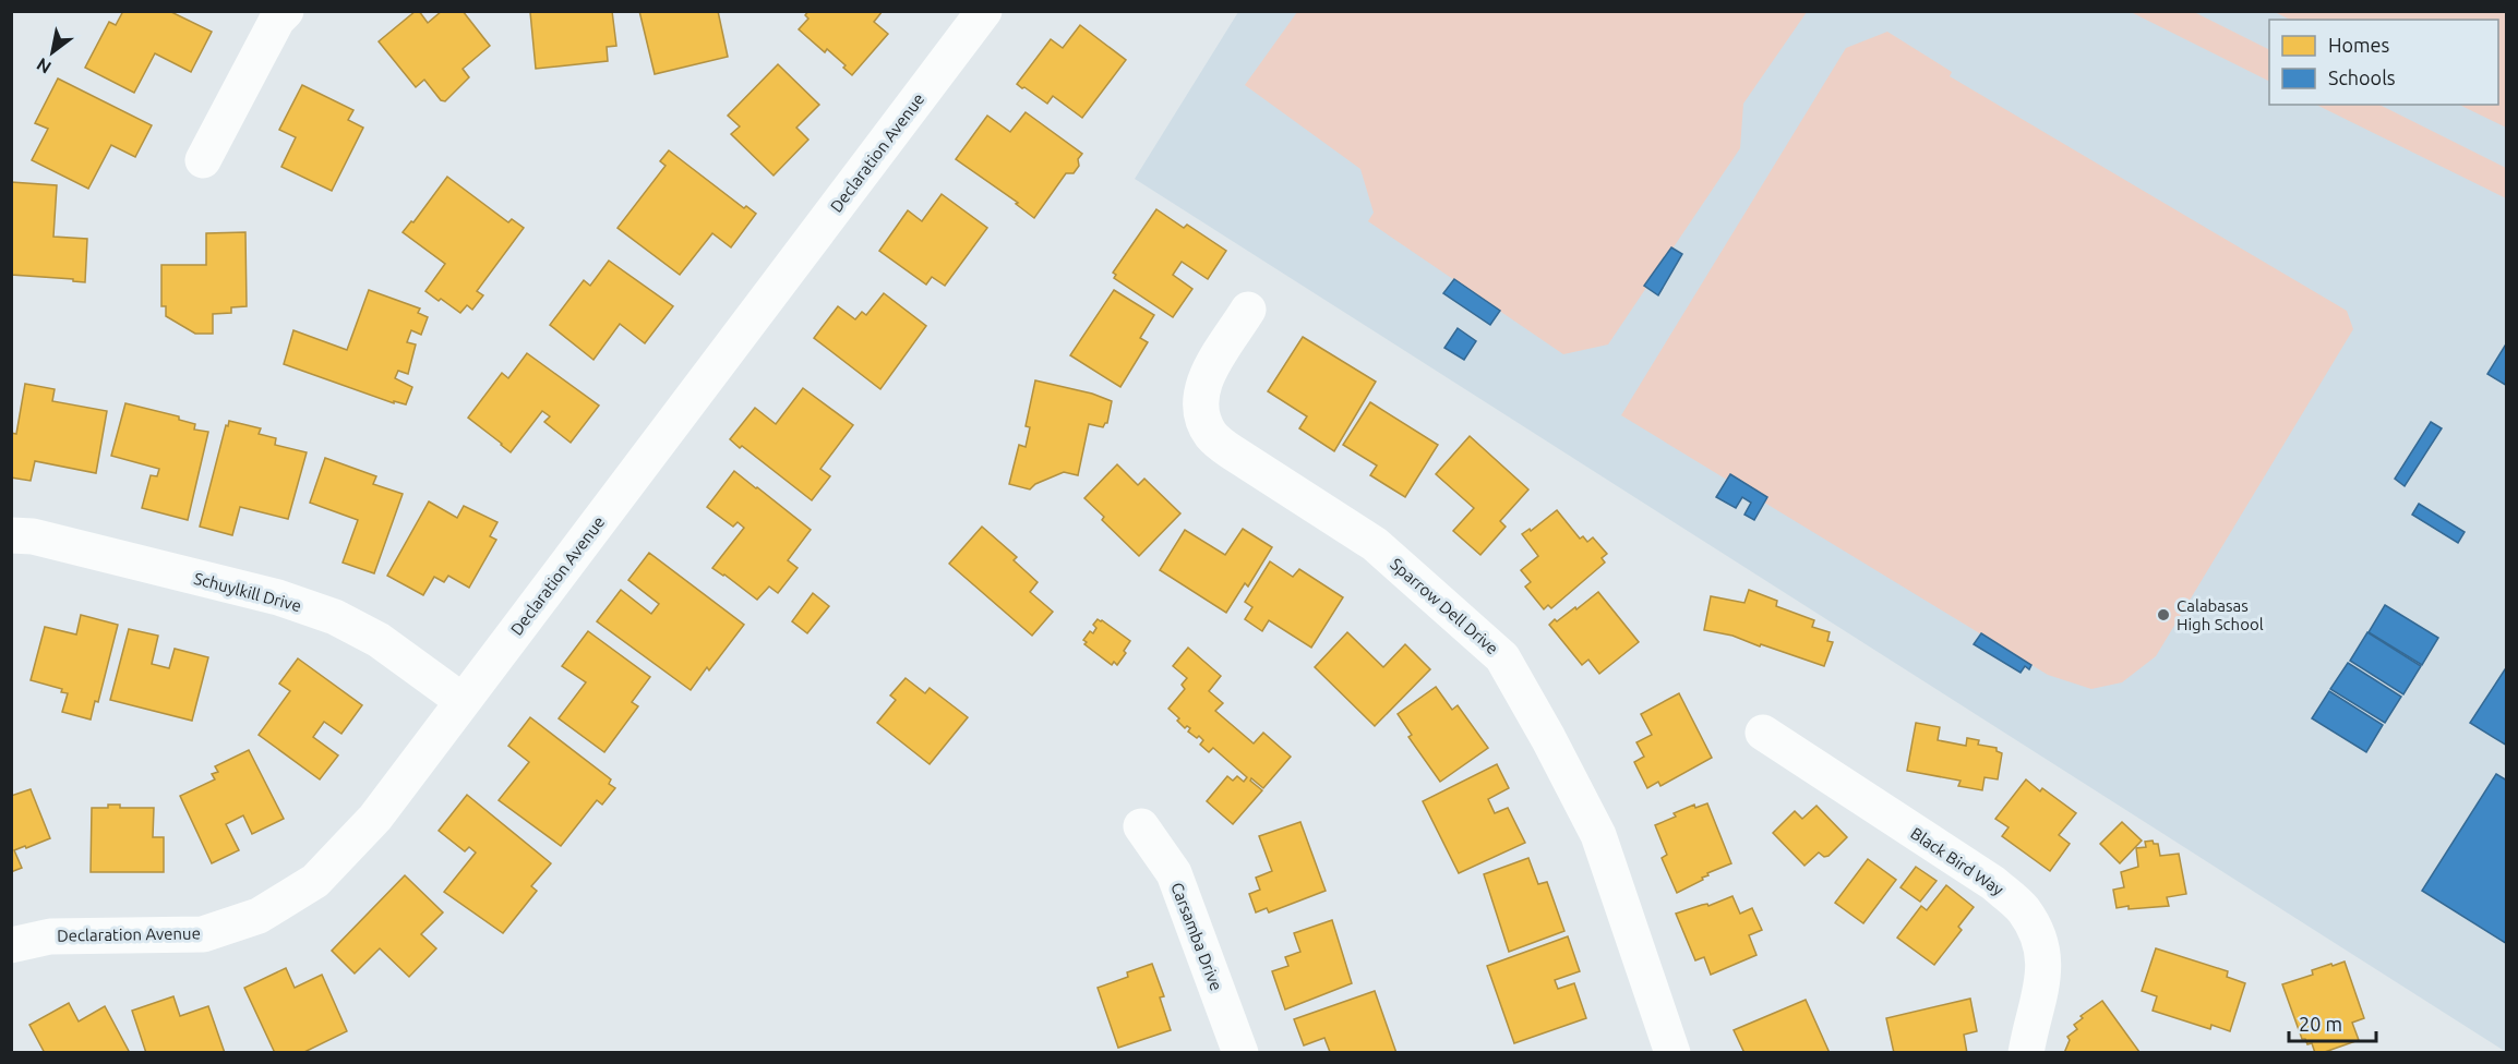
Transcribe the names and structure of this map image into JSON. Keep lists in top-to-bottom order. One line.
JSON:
{"streets":{"street":["Declaration Avenue","Schuylkill Drive","Sparrow Dell Drive","Black Bird Way","Carsamba Drive"]},"crossings":[["Declaration Avenue","Schuylkill Drive"]],"places":["Calabasas High School"],"legend":["Homes","Schools"],"scale_bar":"20 m","north":"bottom left"}
